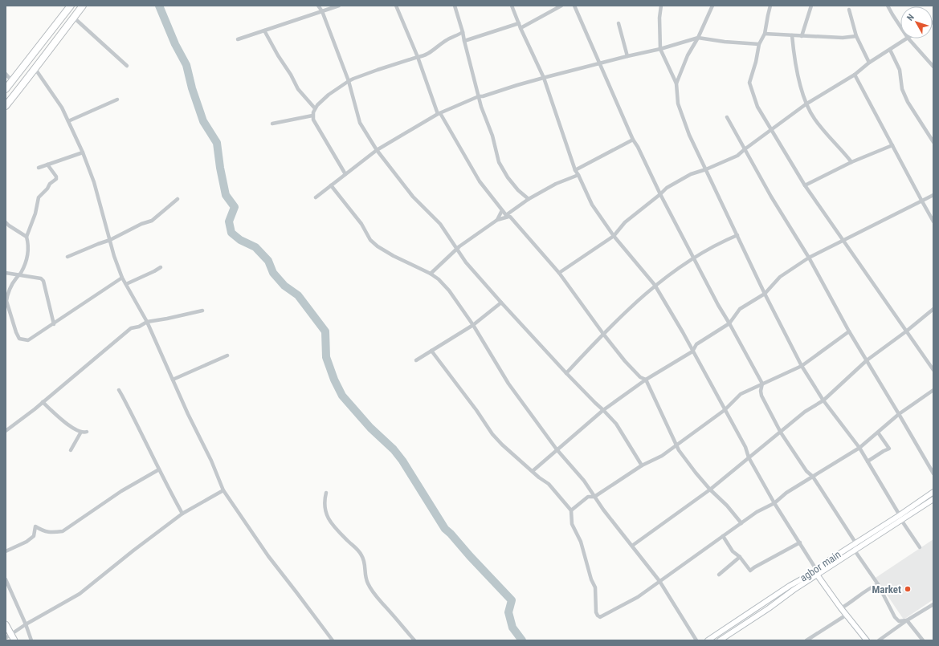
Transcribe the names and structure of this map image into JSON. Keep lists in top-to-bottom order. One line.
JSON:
{"streets":{"main road":["agbor main"]},"places":["Market"],"north":"top left"}
